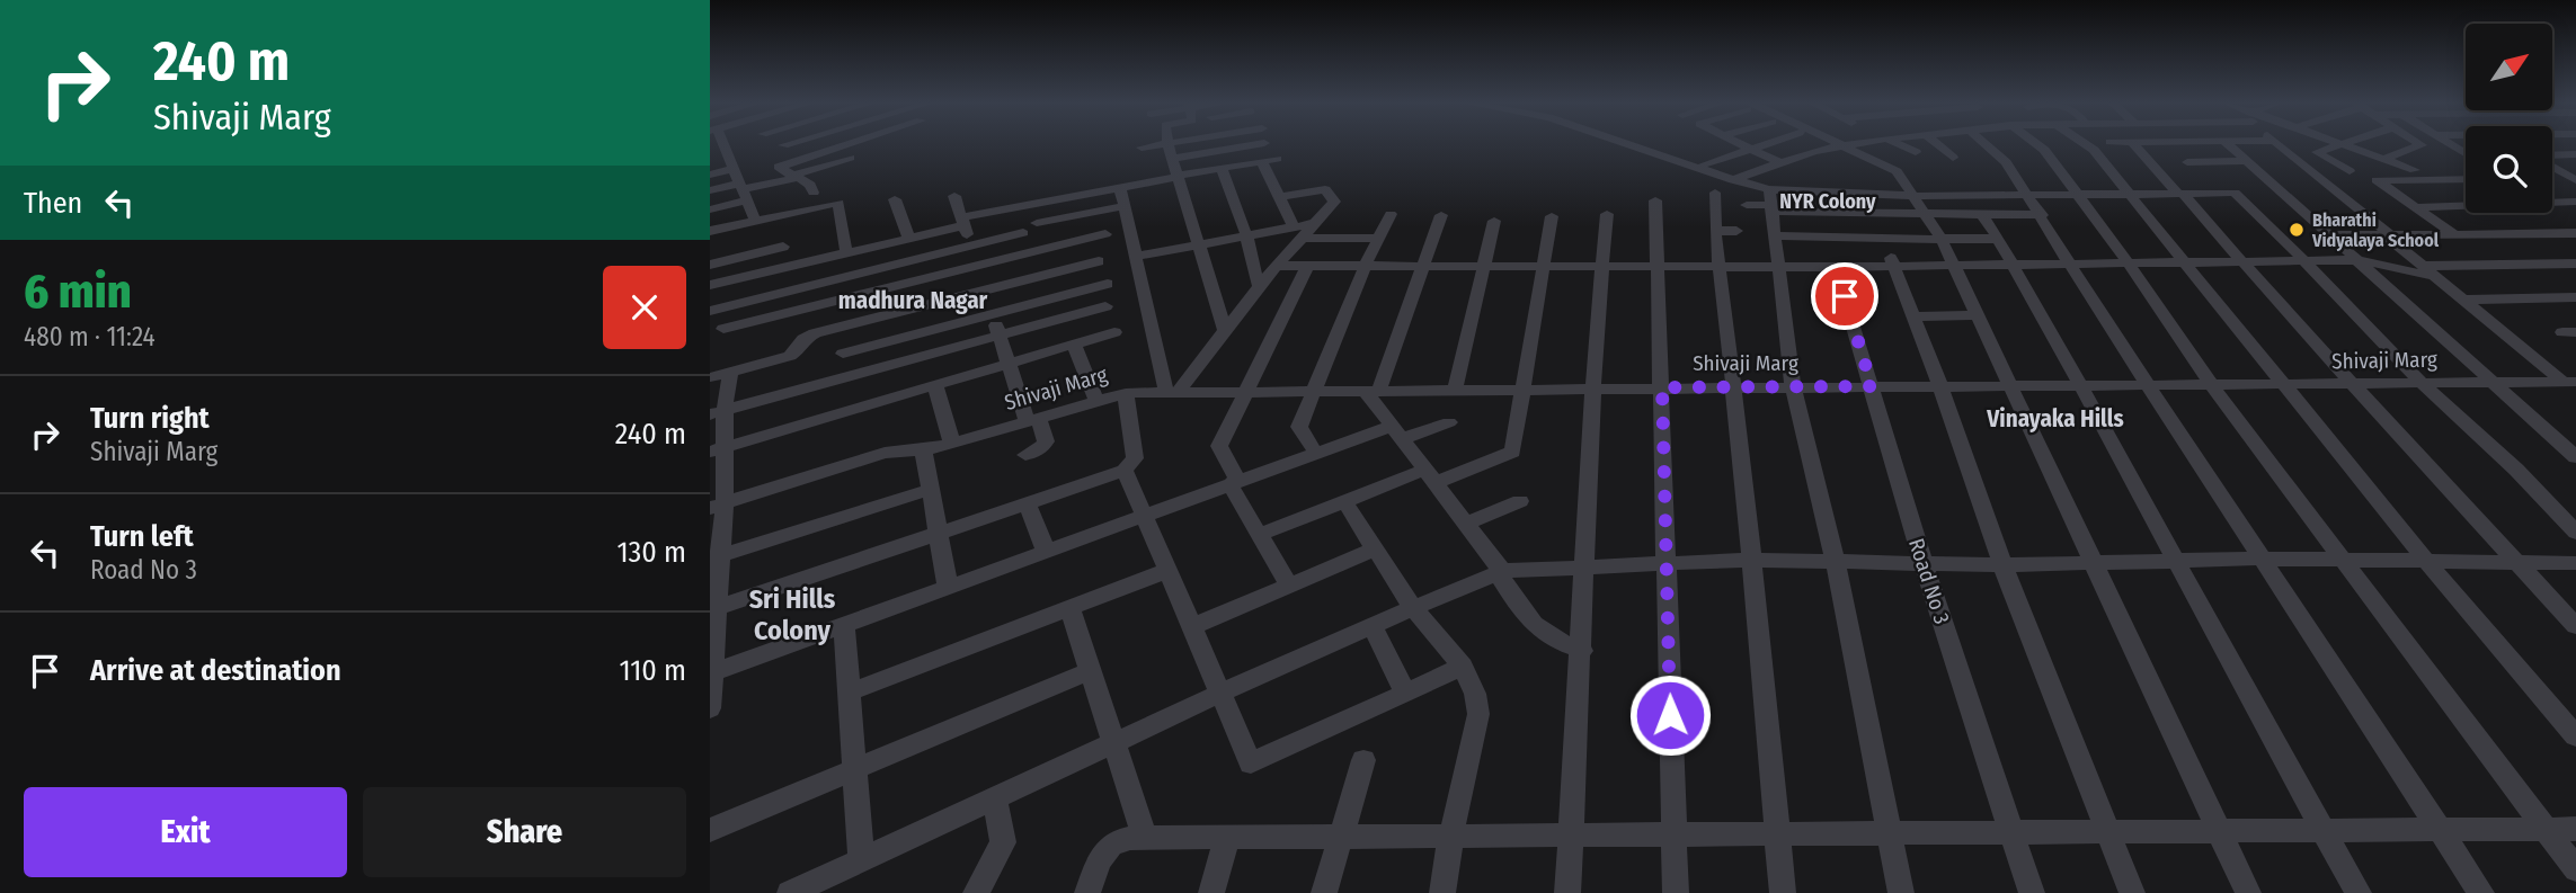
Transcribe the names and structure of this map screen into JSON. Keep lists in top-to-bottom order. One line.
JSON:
{"streets":{"street":["Shivaji Marg","Road No 3"]},"crossings":[["Shivaji Marg","Road No 3"]],"districts":["NYR Colony","madhura Nagar","Vinayaka Hills","Sri Hills Colony"],"places":["Bharathi Vidyalaya School"],"north":"top right","page":{"turn":["240 m","Shivaji Marg"],"then":"Then","heading":["6 min","480 m · 11:24"],"list":[{"name":"Turn right","note":"Shivaji Marg","value":"240 m"},{"name":"Turn left","note":"Road No 3","value":"130 m"},{"name":"Arrive at destination","value":"110 m"}],"buttons":["Exit","Share"]}}
